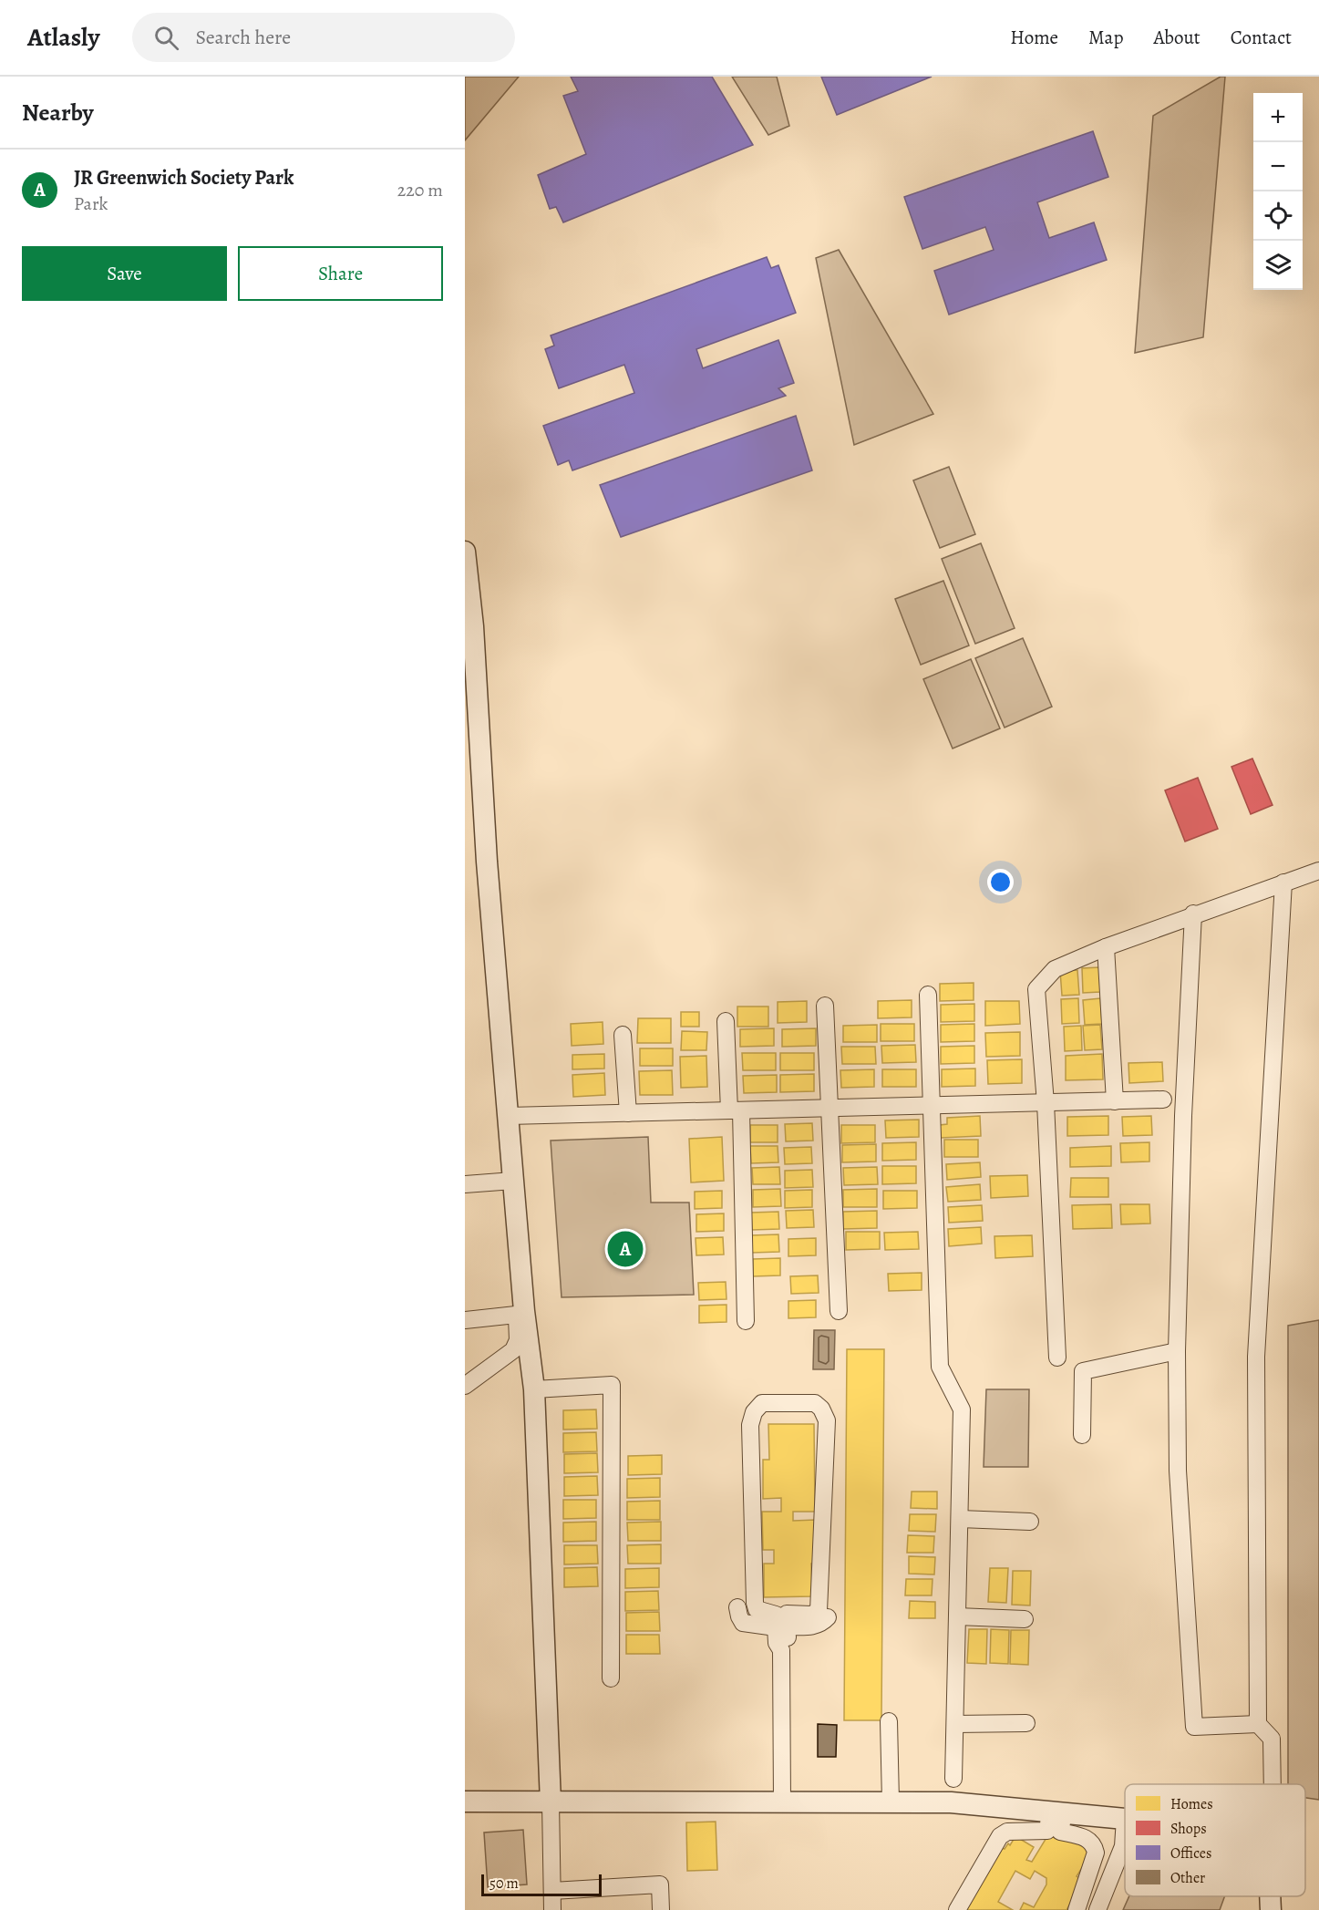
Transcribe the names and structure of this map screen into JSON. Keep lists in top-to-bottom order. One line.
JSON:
{"legend":["Homes","Shops","Offices","Other"],"scale_bar":"50 m","page":{"header":"Atlasly","search":"Search here","nav":["Home","Map","About","Contact"],"heading":"Nearby","map_buttons":["+","−"],"list":[{"mark":"A","name":"JR Greenwich Society Park","note":"Park","value":"220 m"}],"buttons":["Save","Share"],"pins":"A","scale":"50 m"}}
